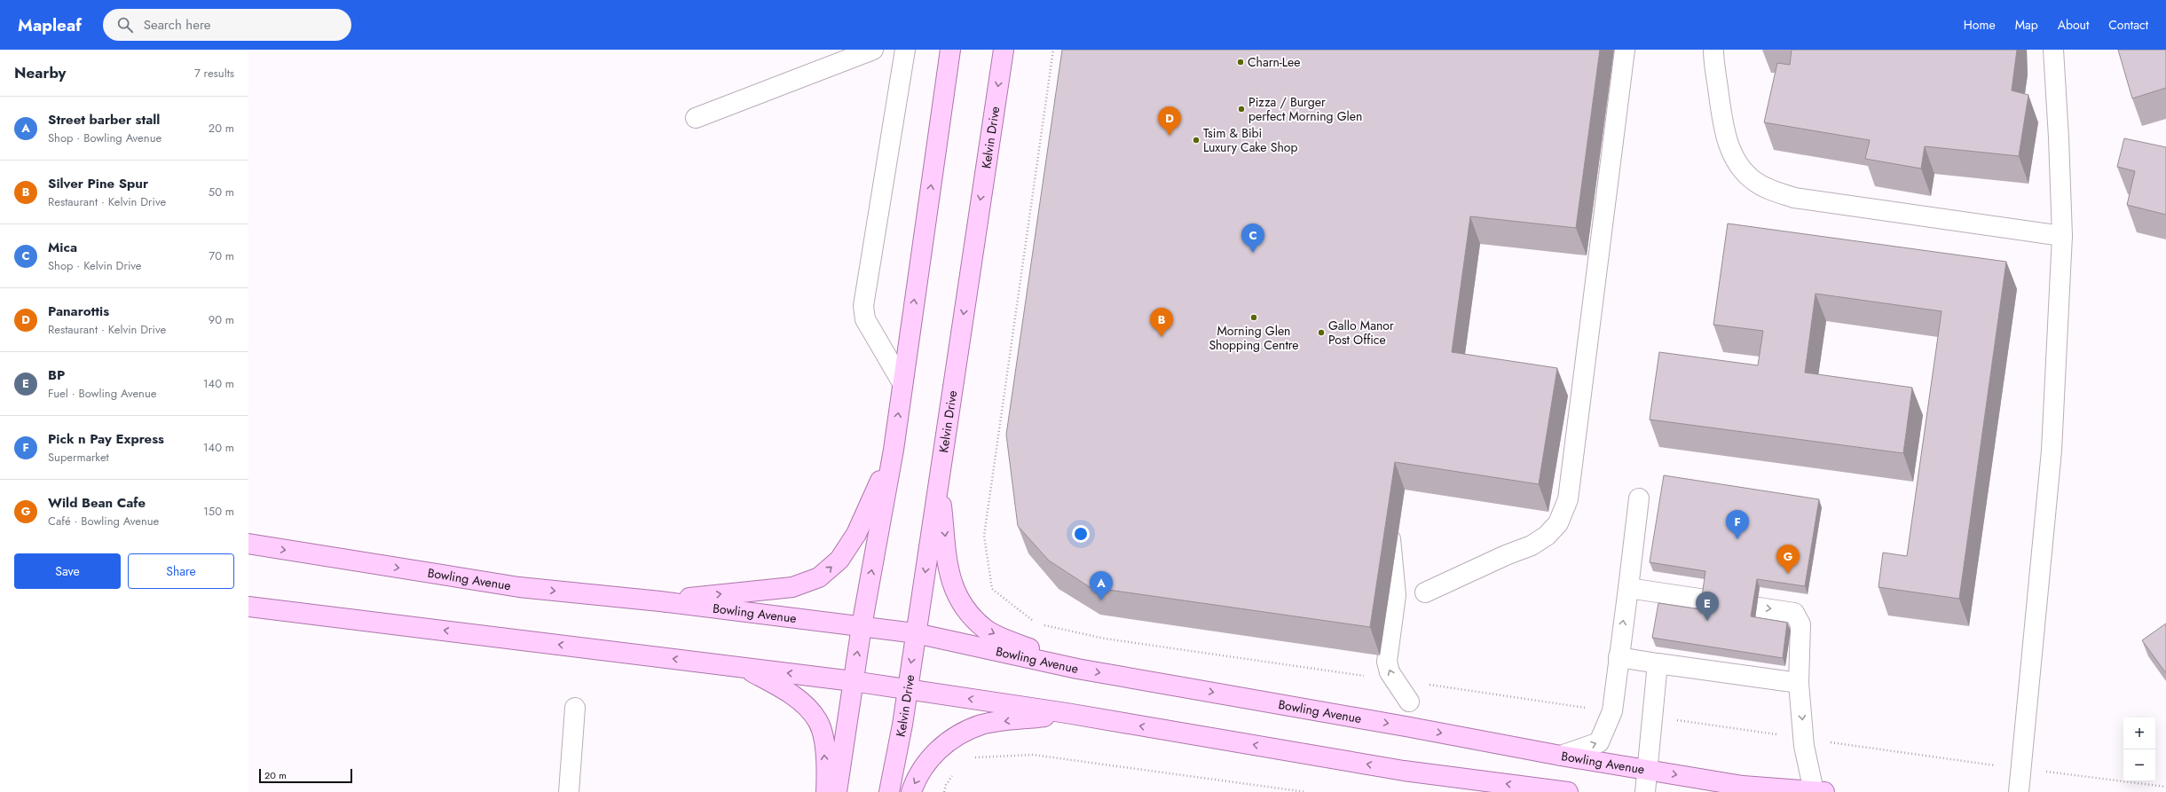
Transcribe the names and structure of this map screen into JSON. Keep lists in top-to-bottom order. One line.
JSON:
{"streets":{"main road":["Kelvin Drive","Bowling Avenue"]},"crossings":[["Kelvin Drive","Bowling Avenue"]],"places":["Charn-Lee","Pizza / Burger perfect Morning Glen","Tsim & Bibi Luxury Cake Shop","Morning Glen Shopping Centre","Gallo Manor Post Office"],"scale_bar":"20 m","page":{"header":"Mapleaf","search":"Search here","nav":["Home","Map","About","Contact"],"heading":["Nearby","7 results"],"list":[{"mark":"A","name":"Street barber stall","note":"Shop · Bowling Avenue","value":"20 m"},{"mark":"B","name":"Silver Pine Spur","note":"Restaurant · Kelvin Drive","value":"50 m"},{"mark":"C","name":"Mica","note":"Shop · Kelvin Drive","value":"70 m"},{"mark":"D","name":"Panarottis","note":"Restaurant · Kelvin Drive","value":"90 m"},{"mark":"E","name":"BP","note":"Fuel · Bowling Avenue","value":"140 m"},{"mark":"F","name":"Pick n Pay Express","note":"Supermarket","value":"140 m"},{"mark":"G","name":"Wild Bean Cafe","note":"Café · Bowling Avenue","value":"150 m"}],"pins":["D","C","B","F","G","A","E"],"buttons":["Save","Share"],"map_buttons":["+","−"],"scale":"20 m"}}
